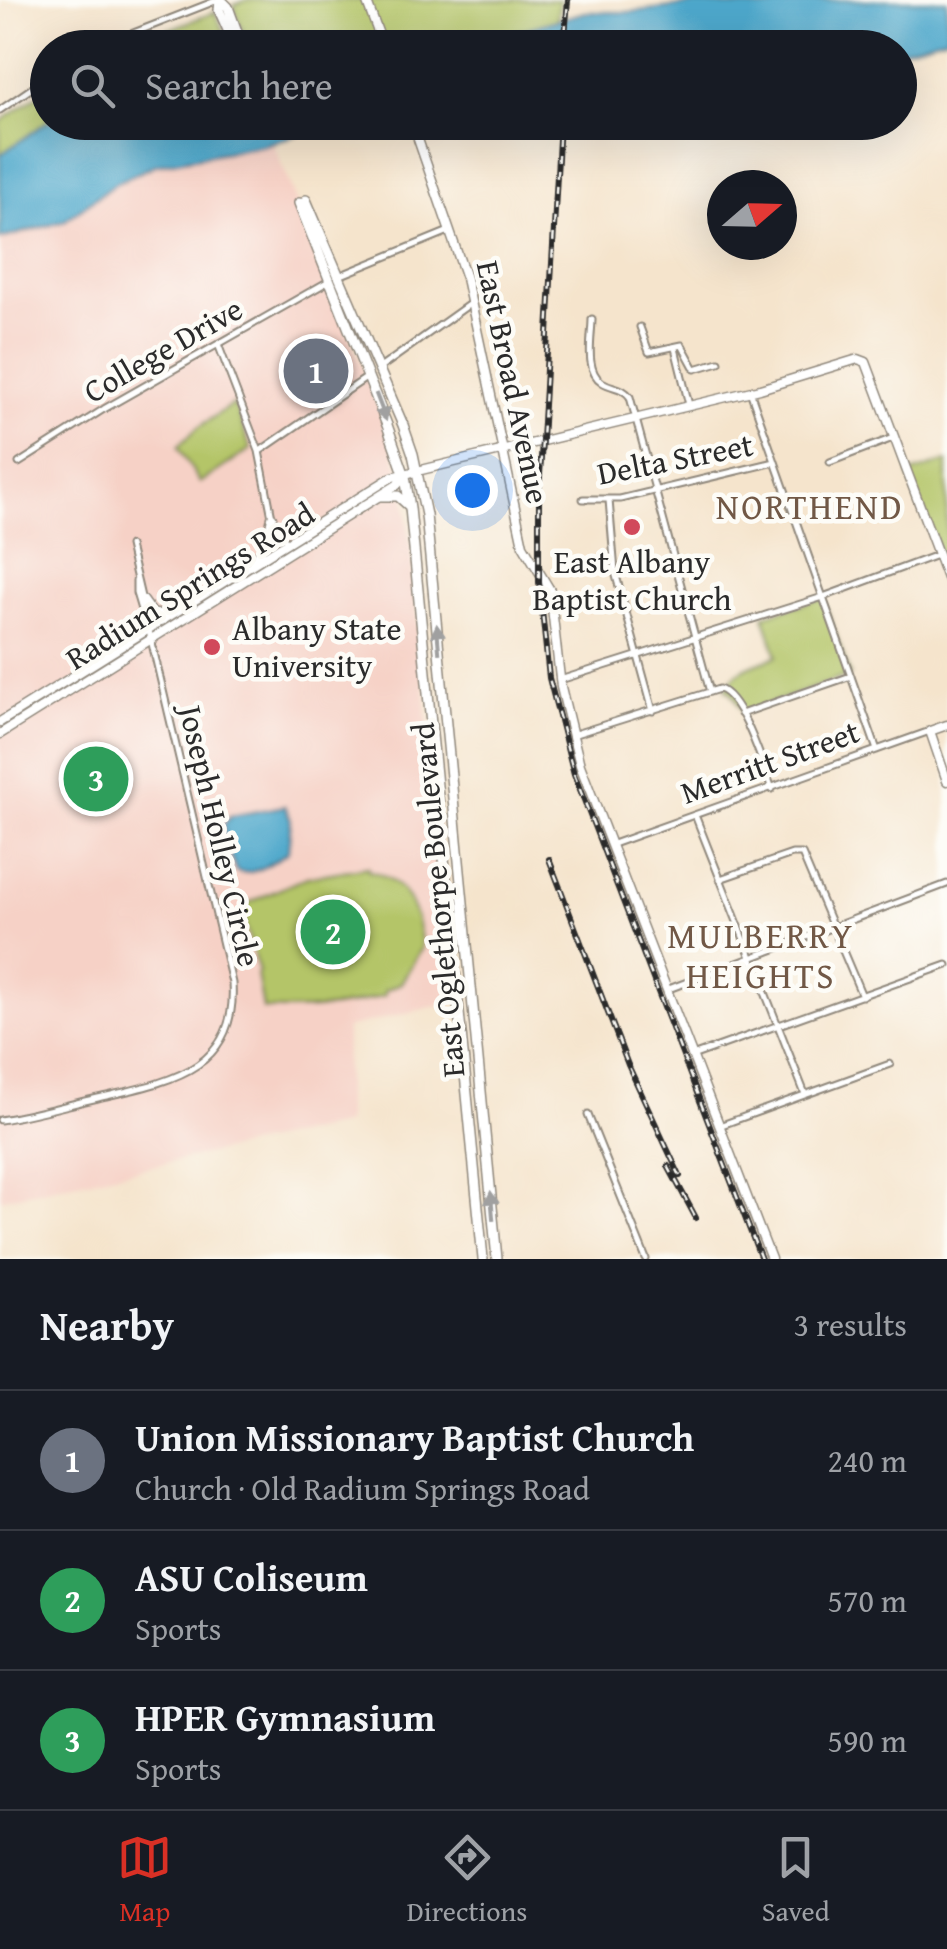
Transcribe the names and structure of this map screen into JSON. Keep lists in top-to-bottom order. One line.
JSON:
{"streets":{"main road":["East Broad Avenue","Radium Springs Road","Merritt Street","East Oglethorpe Boulevard"],"street":["College Drive","Delta Street","Joseph Holley Circle"]},"crossings":[["College Drive","East Broad Avenue"],["College Drive","East Oglethorpe Boulevard"],["East Broad Avenue","Radium Springs Road"],["East Broad Avenue","Merritt Street"],["Radium Springs Road","Joseph Holley Circle"],["Radium Springs Road","East Oglethorpe Boulevard"]],"districts":["NORTHEND","MULBERRY HEIGHTS"],"places":["East Albany Baptist Church","Albany State University"],"north":"right","page":{"search":"Search here","pins":["1","3","2"],"heading":["Nearby","3 results"],"list":[{"mark":"1","name":"Union Missionary Baptist Church","note":"Church · Old Radium Springs Road","value":"240 m"},{"mark":"2","name":"ASU Coliseum","note":"Sports","value":"570 m"},{"mark":"3","name":"HPER Gymnasium","note":"Sports","value":"590 m"}],"nav":["Map","Directions","Saved"]}}
